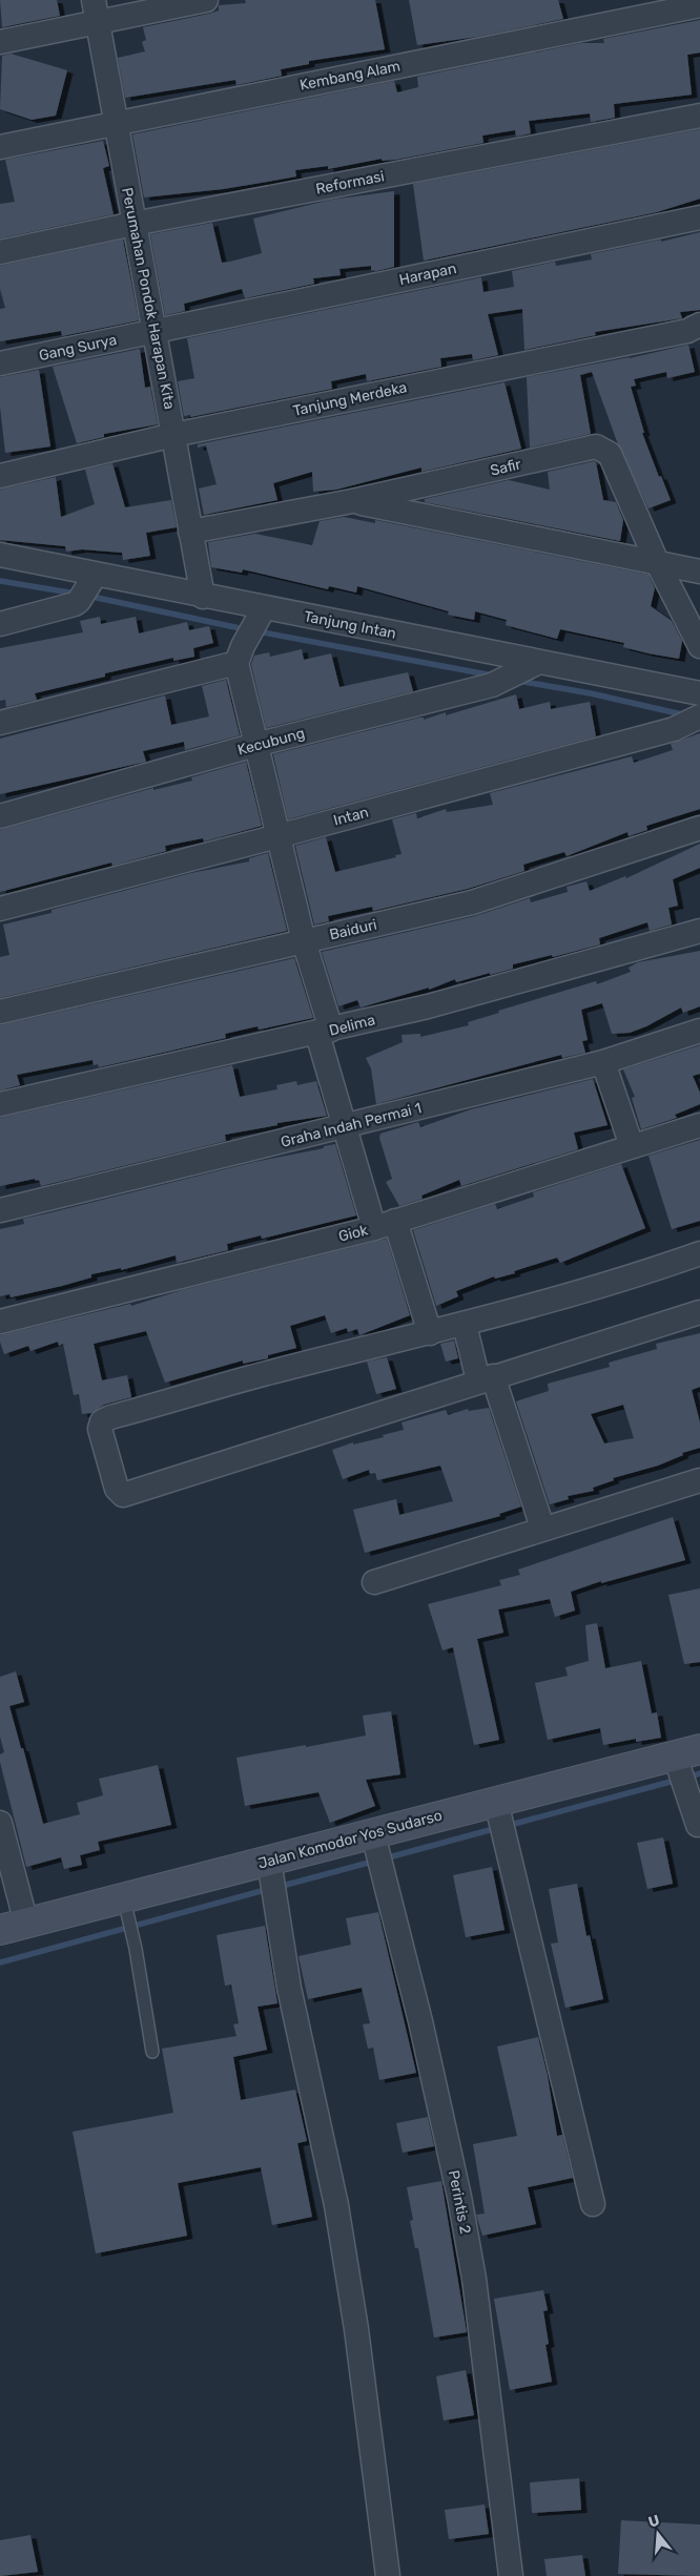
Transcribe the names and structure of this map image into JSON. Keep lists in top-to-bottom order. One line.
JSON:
{"streets":{"street":["Kembang Alam","Reformasi","Harapan","Perumahan Pondok Harapan Kita","Gang Surya","Tanjung Merdeka","Safir","Tanjung Intan","Kecubung","Intan","Baiduri","Delima","Graha Indah Permai 1","Giok","Jalan Komodor Yos Sudarso","Perintis 2"]},"crossings":[["Kembang Alam","Perumahan Pondok Harapan Kita"],["Reformasi","Perumahan Pondok Harapan Kita"],["Harapan","Perumahan Pondok Harapan Kita"],["Harapan","Gang Surya"],["Perumahan Pondok Harapan Kita","Gang Surya"],["Perumahan Pondok Harapan Kita","Tanjung Merdeka"],["Perumahan Pondok Harapan Kita","Safir"],["Perumahan Pondok Harapan Kita","Tanjung Intan"],["Tanjung Intan","Kecubung"],["Jalan Komodor Yos Sudarso","Perintis 2"]],"north":"top"}
